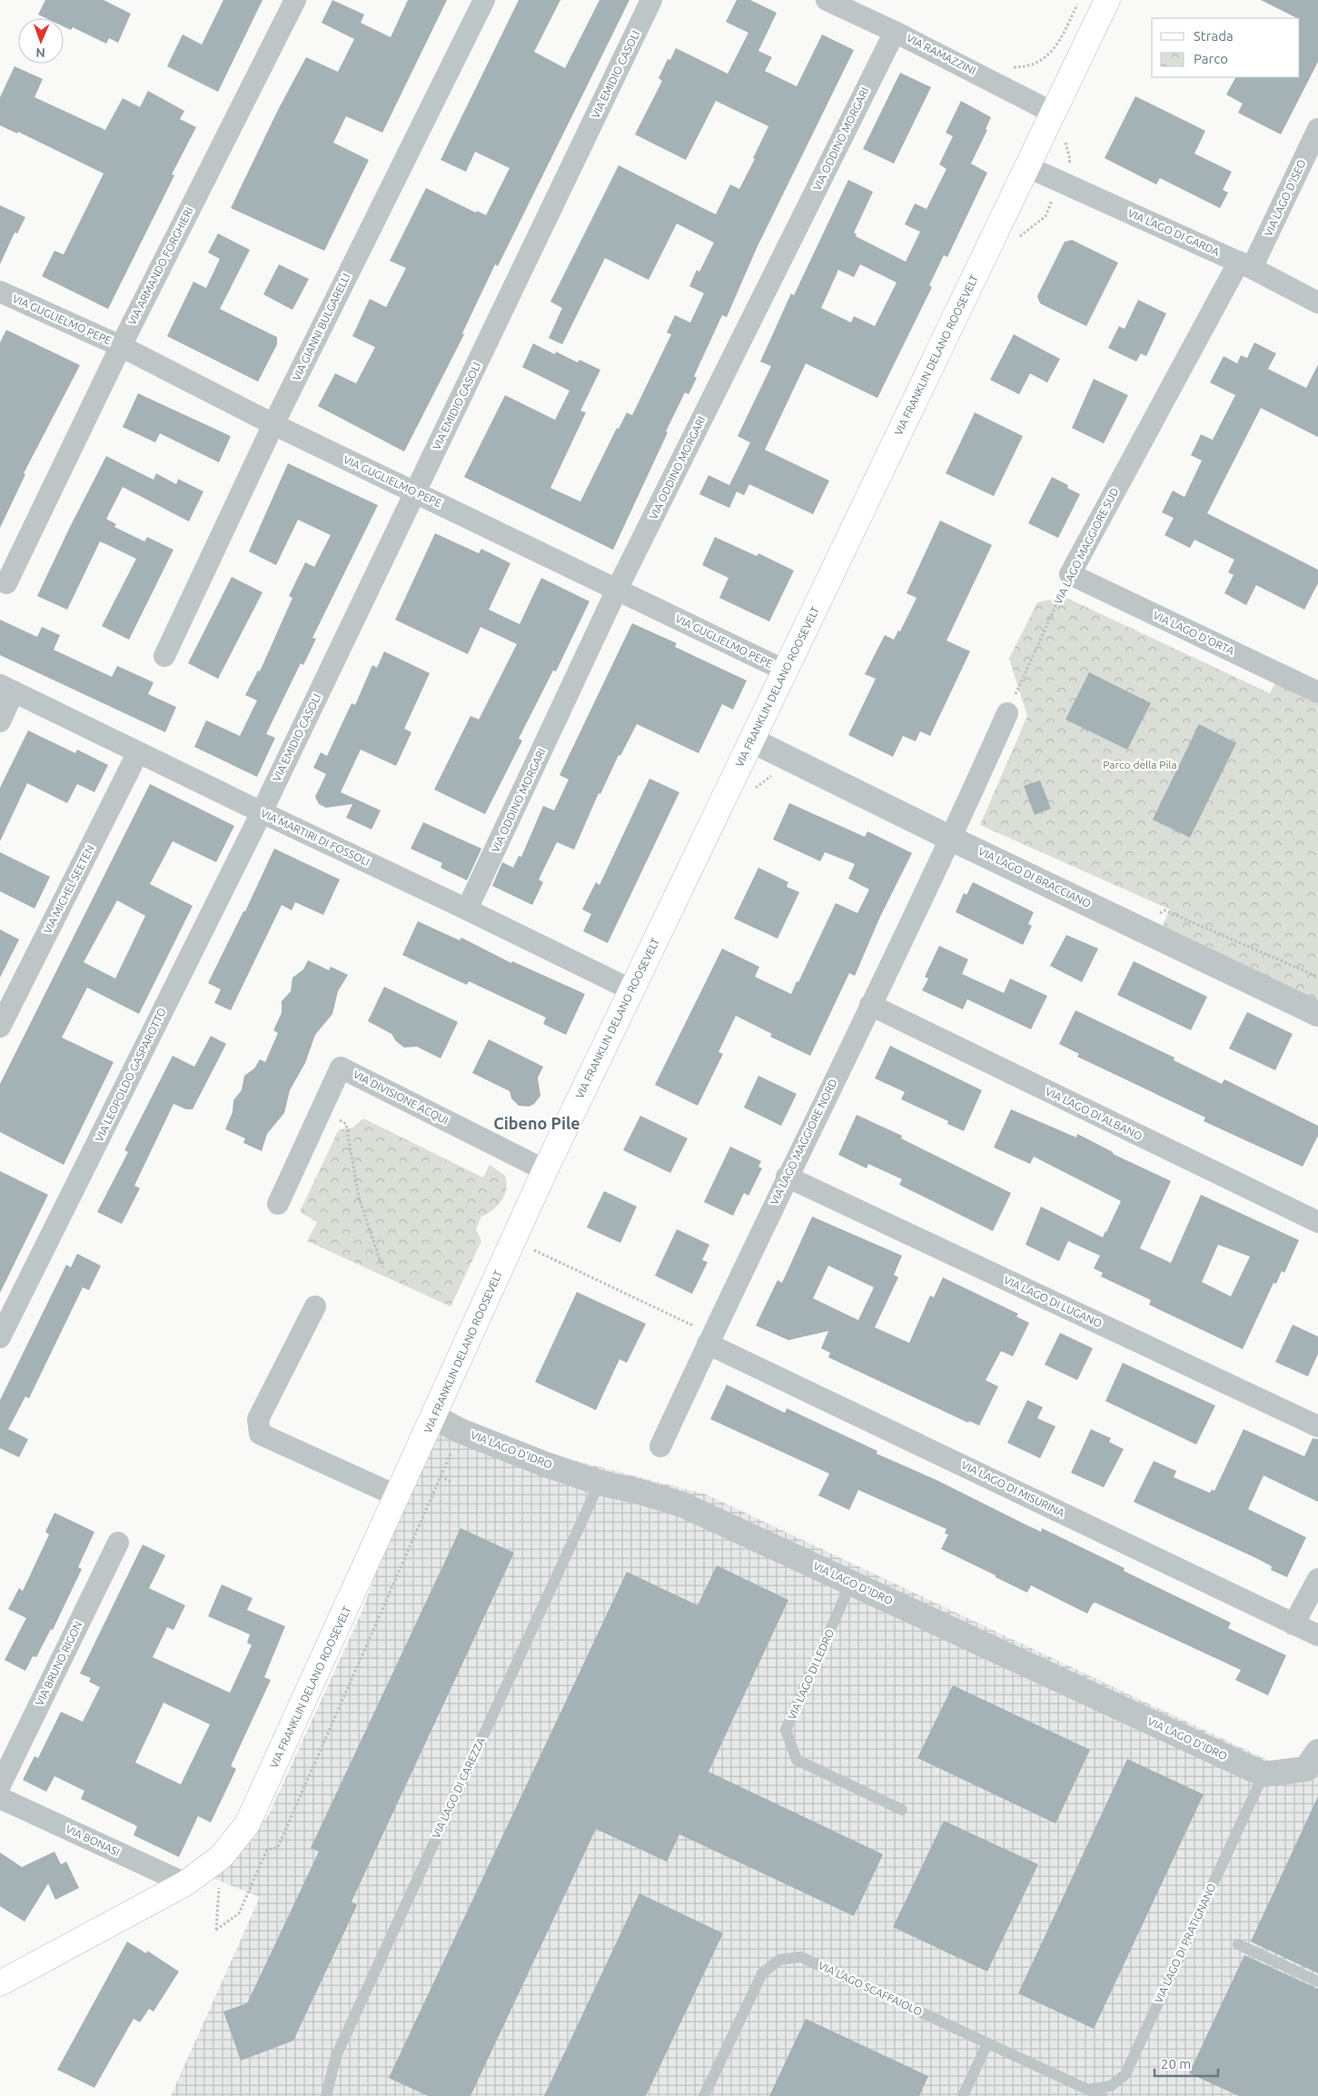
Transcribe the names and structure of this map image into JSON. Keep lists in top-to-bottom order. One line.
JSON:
{"streets":{"main road":["VIA FRANKLIN DELANO ROOSEVELT"],"street":["VIA RAMAZZINI","VIA EMIDIO CASOLI","VIA ODDINO MORGARI","VIA LAGO D'ISEO","VIA LAGO DI GARDA","VIA ARMANDO FORGHIERI","VIA GUGLIELMO PEPE","VIA GIANNI BULGARELLI","VIA LAGO MAGGIORE SUD","VIA LAGO D'ORTA","VIA MARTIRI DI FOSSOLI","VIA LAGO DI BRACCIANO","VIA MICHEL SEETEN","VIA LEOPOLDO GASPAROTTO","VIA DIVISIONE ACQUI","VIA LAGO DI ALBANO","VIA LAGO MAGGIORE NORD","VIA LAGO DI LUGANO","VIA LAGO D'IDRO","VIA LAGO DI MISURINA","VIA BRUNO RIGON","VIA BONASI"],"lane":["VIA LAGO DI LEDRO","VIA LAGO DI CAREZZA","VIA LAGO DI PRATIGNANO","VIA LAGO SCAFFAIOLO"]},"crossings":[["VIA RAMAZZINI","VIA ODDINO MORGARI"],["VIA RAMAZZINI","VIA FRANKLIN DELANO ROOSEVELT"],["VIA EMIDIO CASOLI","VIA GUGLIELMO PEPE"],["VIA EMIDIO CASOLI","VIA MARTIRI DI FOSSOLI"],["VIA EMIDIO CASOLI","VIA LEOPOLDO GASPAROTTO"],["VIA ODDINO MORGARI","VIA GUGLIELMO PEPE"],["VIA ODDINO MORGARI","VIA MARTIRI DI FOSSOLI"],["VIA LAGO D'ISEO","VIA LAGO DI GARDA"],["VIA LAGO D'ISEO","VIA LAGO MAGGIORE SUD"],["VIA LAGO DI GARDA","VIA FRANKLIN DELANO ROOSEVELT"],["VIA LAGO DI GARDA","VIA LAGO MAGGIORE SUD"],["VIA ARMANDO FORGHIERI","VIA GUGLIELMO PEPE"],["VIA GUGLIELMO PEPE","VIA GIANNI BULGARELLI"],["VIA GUGLIELMO PEPE","VIA FRANKLIN DELANO ROOSEVELT"],["VIA FRANKLIN DELANO ROOSEVELT","VIA MARTIRI DI FOSSOLI"],["VIA FRANKLIN DELANO ROOSEVELT","VIA LAGO DI BRACCIANO"],["VIA FRANKLIN DELANO ROOSEVELT","VIA DIVISIONE ACQUI"],["VIA FRANKLIN DELANO ROOSEVELT","VIA LAGO D'IDRO"],["VIA FRANKLIN DELANO ROOSEVELT","VIA BONASI"],["VIA LAGO MAGGIORE SUD","VIA LAGO D'ORTA"],["VIA MARTIRI DI FOSSOLI","VIA MICHEL SEETEN"],["VIA MARTIRI DI FOSSOLI","VIA LEOPOLDO GASPAROTTO"],["VIA LAGO DI BRACCIANO","VIA LAGO MAGGIORE NORD"],["VIA LAGO DI ALBANO","VIA LAGO MAGGIORE NORD"],["VIA LAGO MAGGIORE NORD","VIA LAGO DI LUGANO"],["VIA LAGO MAGGIORE NORD","VIA LAGO DI MISURINA"],["VIA LAGO D'IDRO","VIA LAGO DI LEDRO"],["VIA LAGO D'IDRO","VIA LAGO DI CAREZZA"],["VIA LAGO D'IDRO","VIA LAGO DI PRATIGNANO"],["VIA LAGO DI PRATIGNANO","VIA LAGO SCAFFAIOLO"]],"districts":["Cibeno Pile"],"parks":["Parco della Pila"],"legend":["Strada","Parco"],"scale_bar":"20 m","north":"bottom"}
